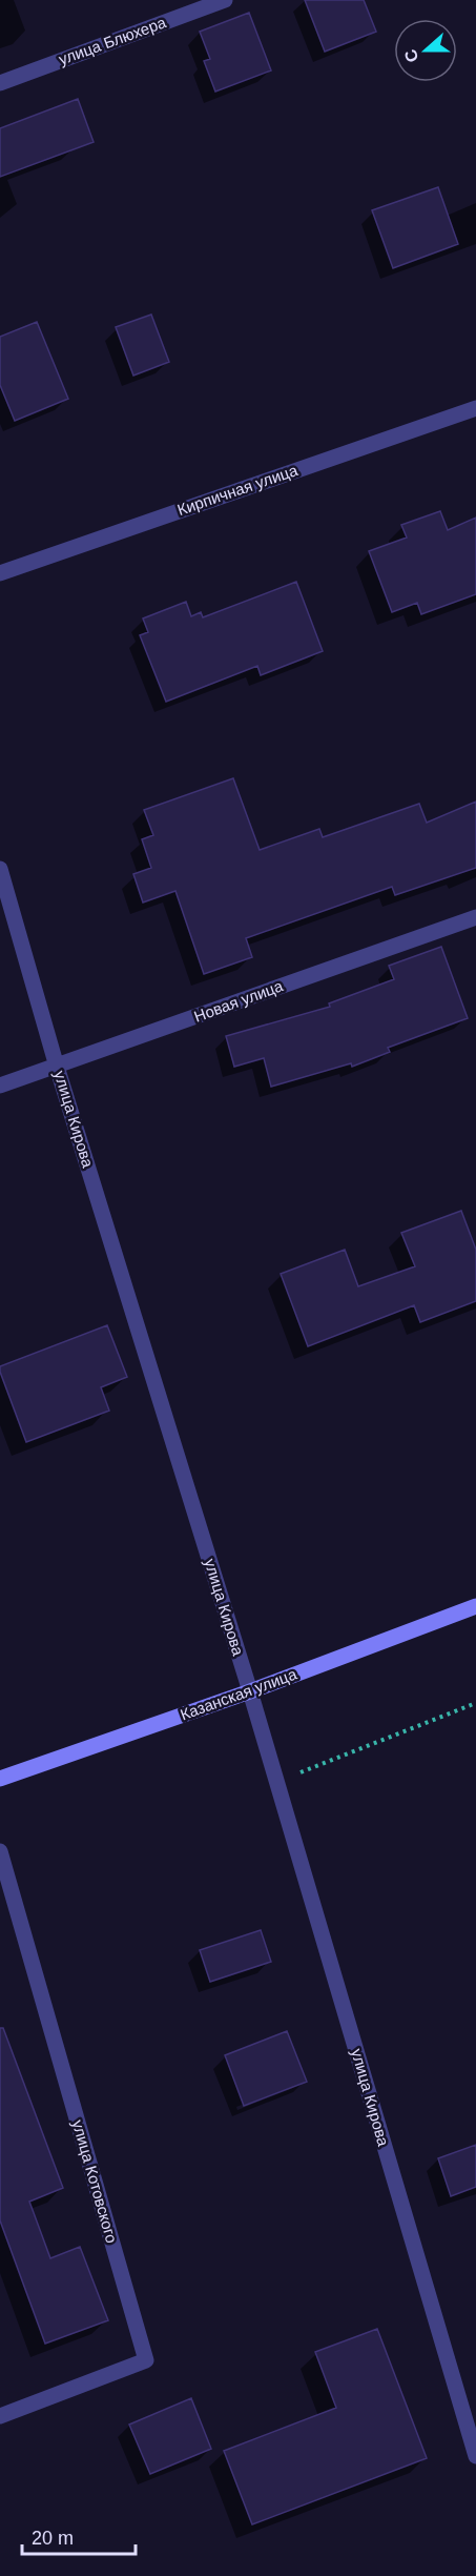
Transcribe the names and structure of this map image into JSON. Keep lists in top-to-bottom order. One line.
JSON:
{"streets":{"street":["улица Блюхера","Кирпичная улица","Новая улица","улица Кирова","Казанская улица","улица Котовского"]},"crossings":[["Новая улица","улица Кирова"],["улица Кирова","Казанская улица"]],"scale_bar":"20 m","north":"left"}
